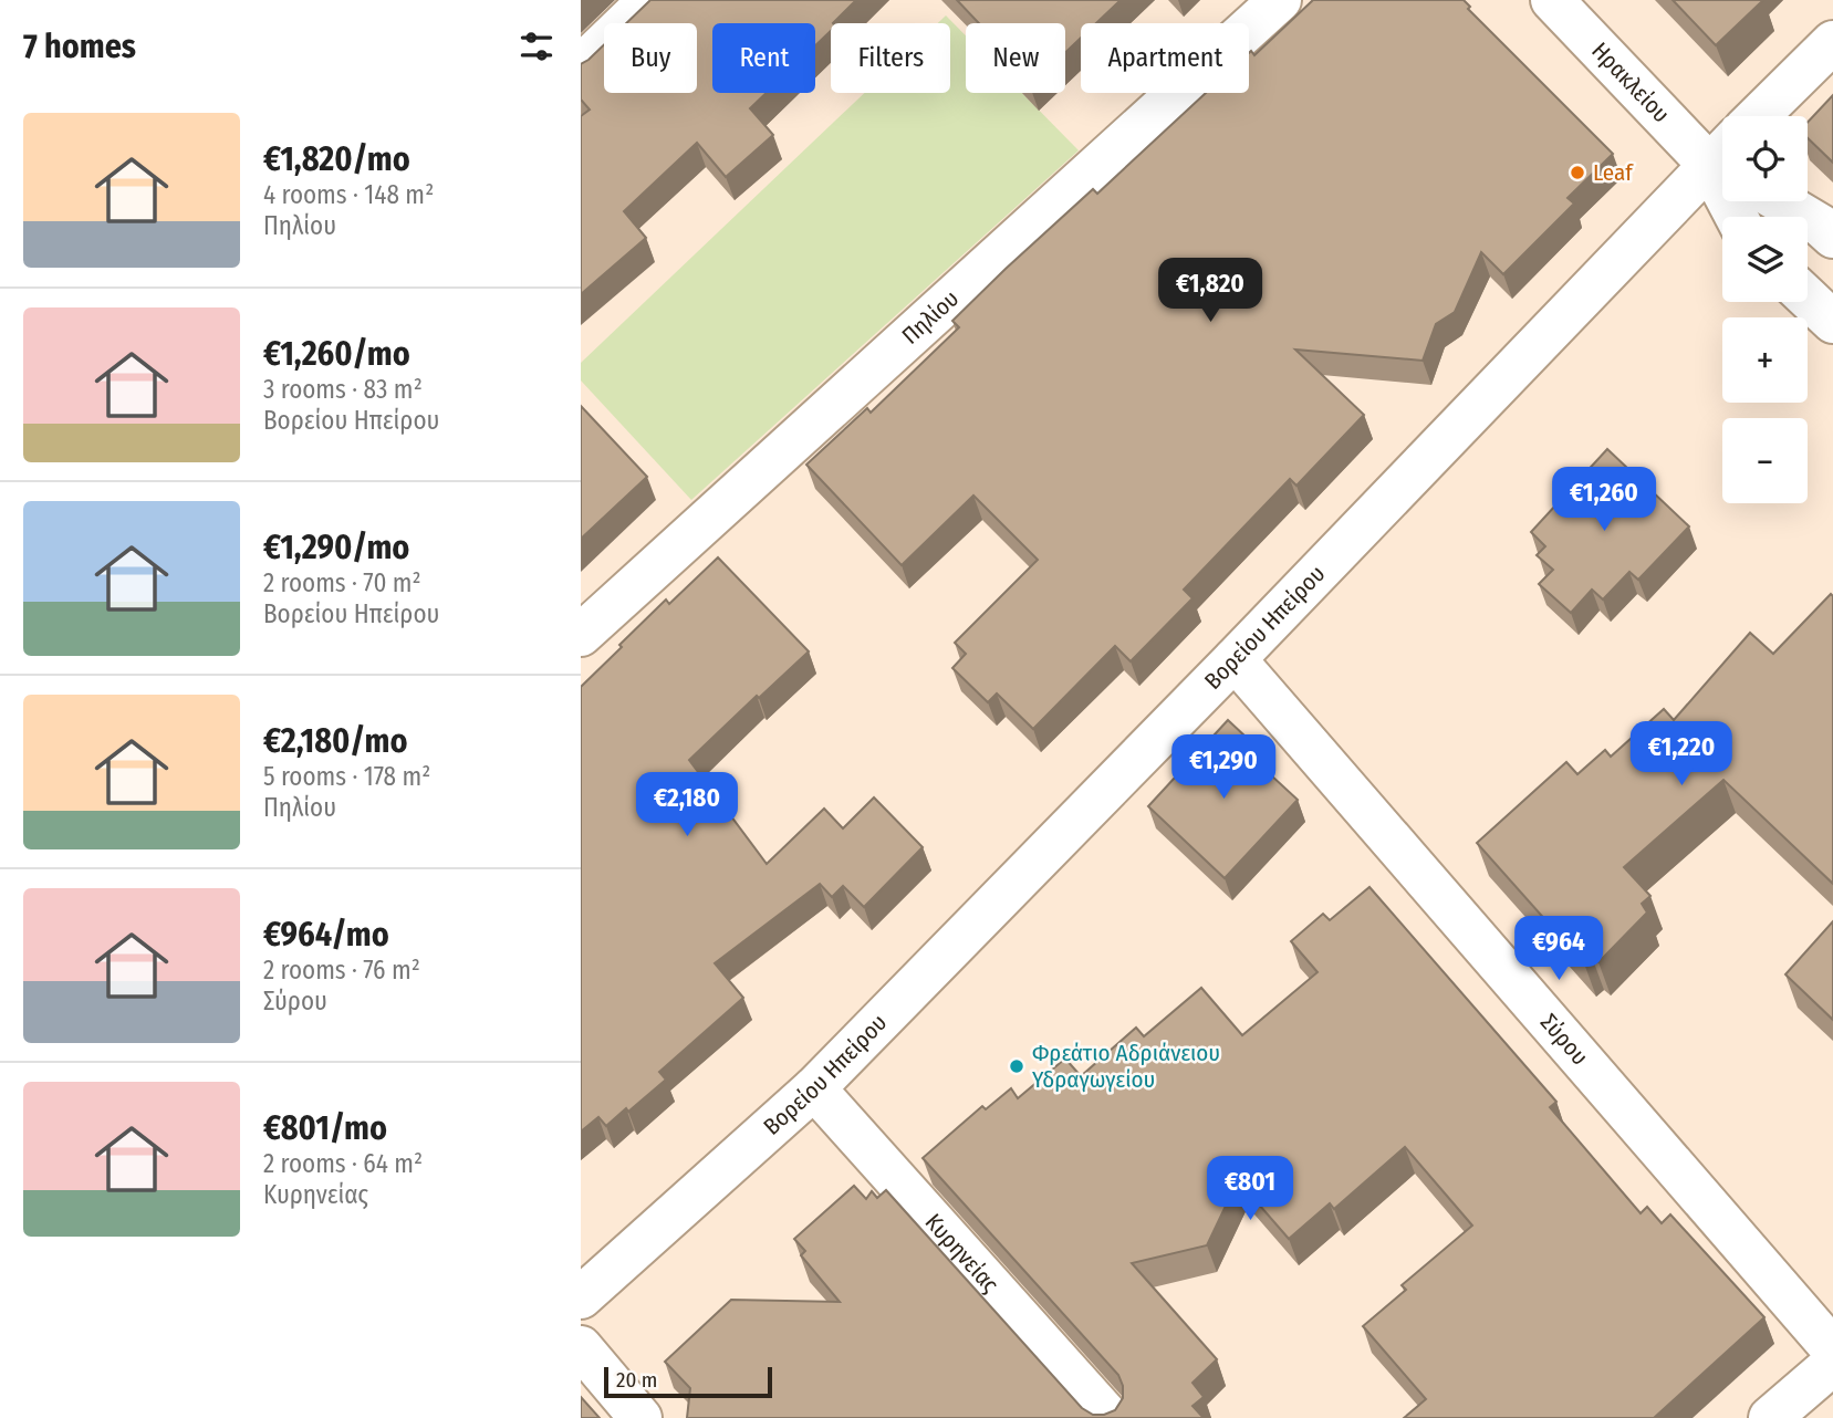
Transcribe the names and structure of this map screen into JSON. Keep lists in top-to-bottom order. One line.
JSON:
{"streets":{"street":["Ηρακλείου","Πηλίου","Βορείου Ηπείρου","Σύρου","Κυρηνείας"]},"crossings":[["Βορείου Ηπείρου","Σύρου"],["Βορείου Ηπείρου","Κυρηνείας"]],"places":["Leaf","Φρεάτιο Αδριάνειου Υδραγωγείου"],"scale_bar":"20 m","page":{"heading":"7 homes","chip":["Buy","Rent","Filters","New","Apartment"],"list":[{"name":"€1,820/mo","note":"4 rooms · 148 m² · Πηλίου"},{"name":"€1,260/mo","note":"3 rooms · 83 m² · Βορείου Ηπείρου"},{"name":"€1,290/mo","note":"2 rooms · 70 m² · Βορείου Ηπείρου"},{"name":"€2,180/mo","note":"5 rooms · 178 m² · Πηλίου"},{"name":"€964/mo","note":"2 rooms · 76 m² · Σύρου"},{"name":"€801/mo","note":"2 rooms · 64 m² · Κυρηνείας"}],"map_buttons":["+","−"],"price":["€1,820","€1,260","€1,220","€1,290","€2,180","€964","€801"],"scale":"20 m"}}
